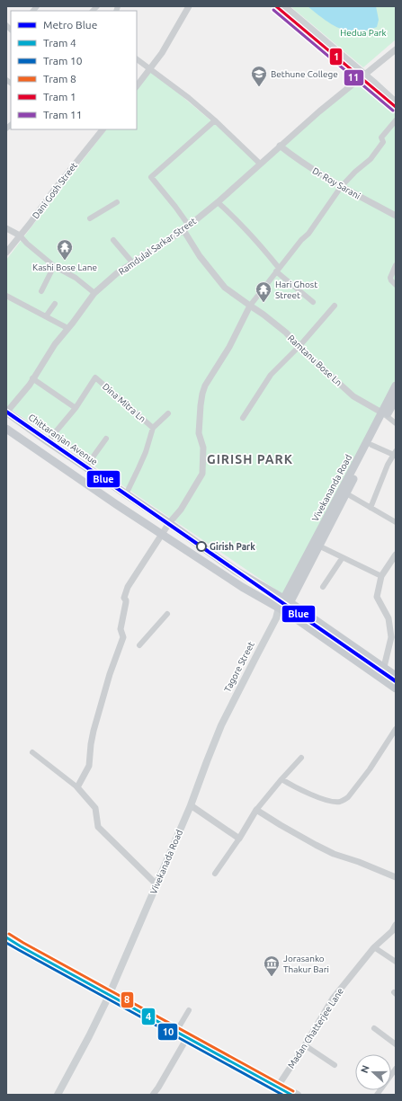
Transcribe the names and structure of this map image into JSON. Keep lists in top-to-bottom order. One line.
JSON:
{"streets":{"main road":["Chittaranjan Avenue","Vivekananda Road","Tagore Street","Vivekanada Road"],"street":["Dr Roy Sarani","Dani Gosh Street","Ramdulal Sarkar Street","Ramtanu Bose Ln","Dina Mitra Ln","Madan Chatterjee Lane"]},"crossings":[["Dr Roy Sarani","Ramdulal Sarkar Street"],["Ramdulal Sarkar Street","Ramtanu Bose Ln"],["Ramdulal Sarkar Street","Chittaranjan Avenue"],["Ramtanu Bose Ln","Vivekananda Road"],["Chittaranjan Avenue","Vivekananda Road"],["Chittaranjan Avenue","Tagore Street"],["Vivekananda Road","Tagore Street"],["Tagore Street","Vivekanada Road"]],"districts":["GIRISH PARK"],"parks":["Hedua Park"],"places":{"school or university":["Bethune College"],"temple":["Kashi Bose Lane","Hari Ghost Street"],"other":["Girish Park"],"museum":["Jorasanko Thakur Bari"]},"lines":["tram line 1","tram line 11","metro line Blue","tram line 8","tram line 4","tram line 10"],"legend":["Metro Blue","Tram 4","Tram 10","Tram 8","Tram 1","Tram 11"],"north":"left"}
